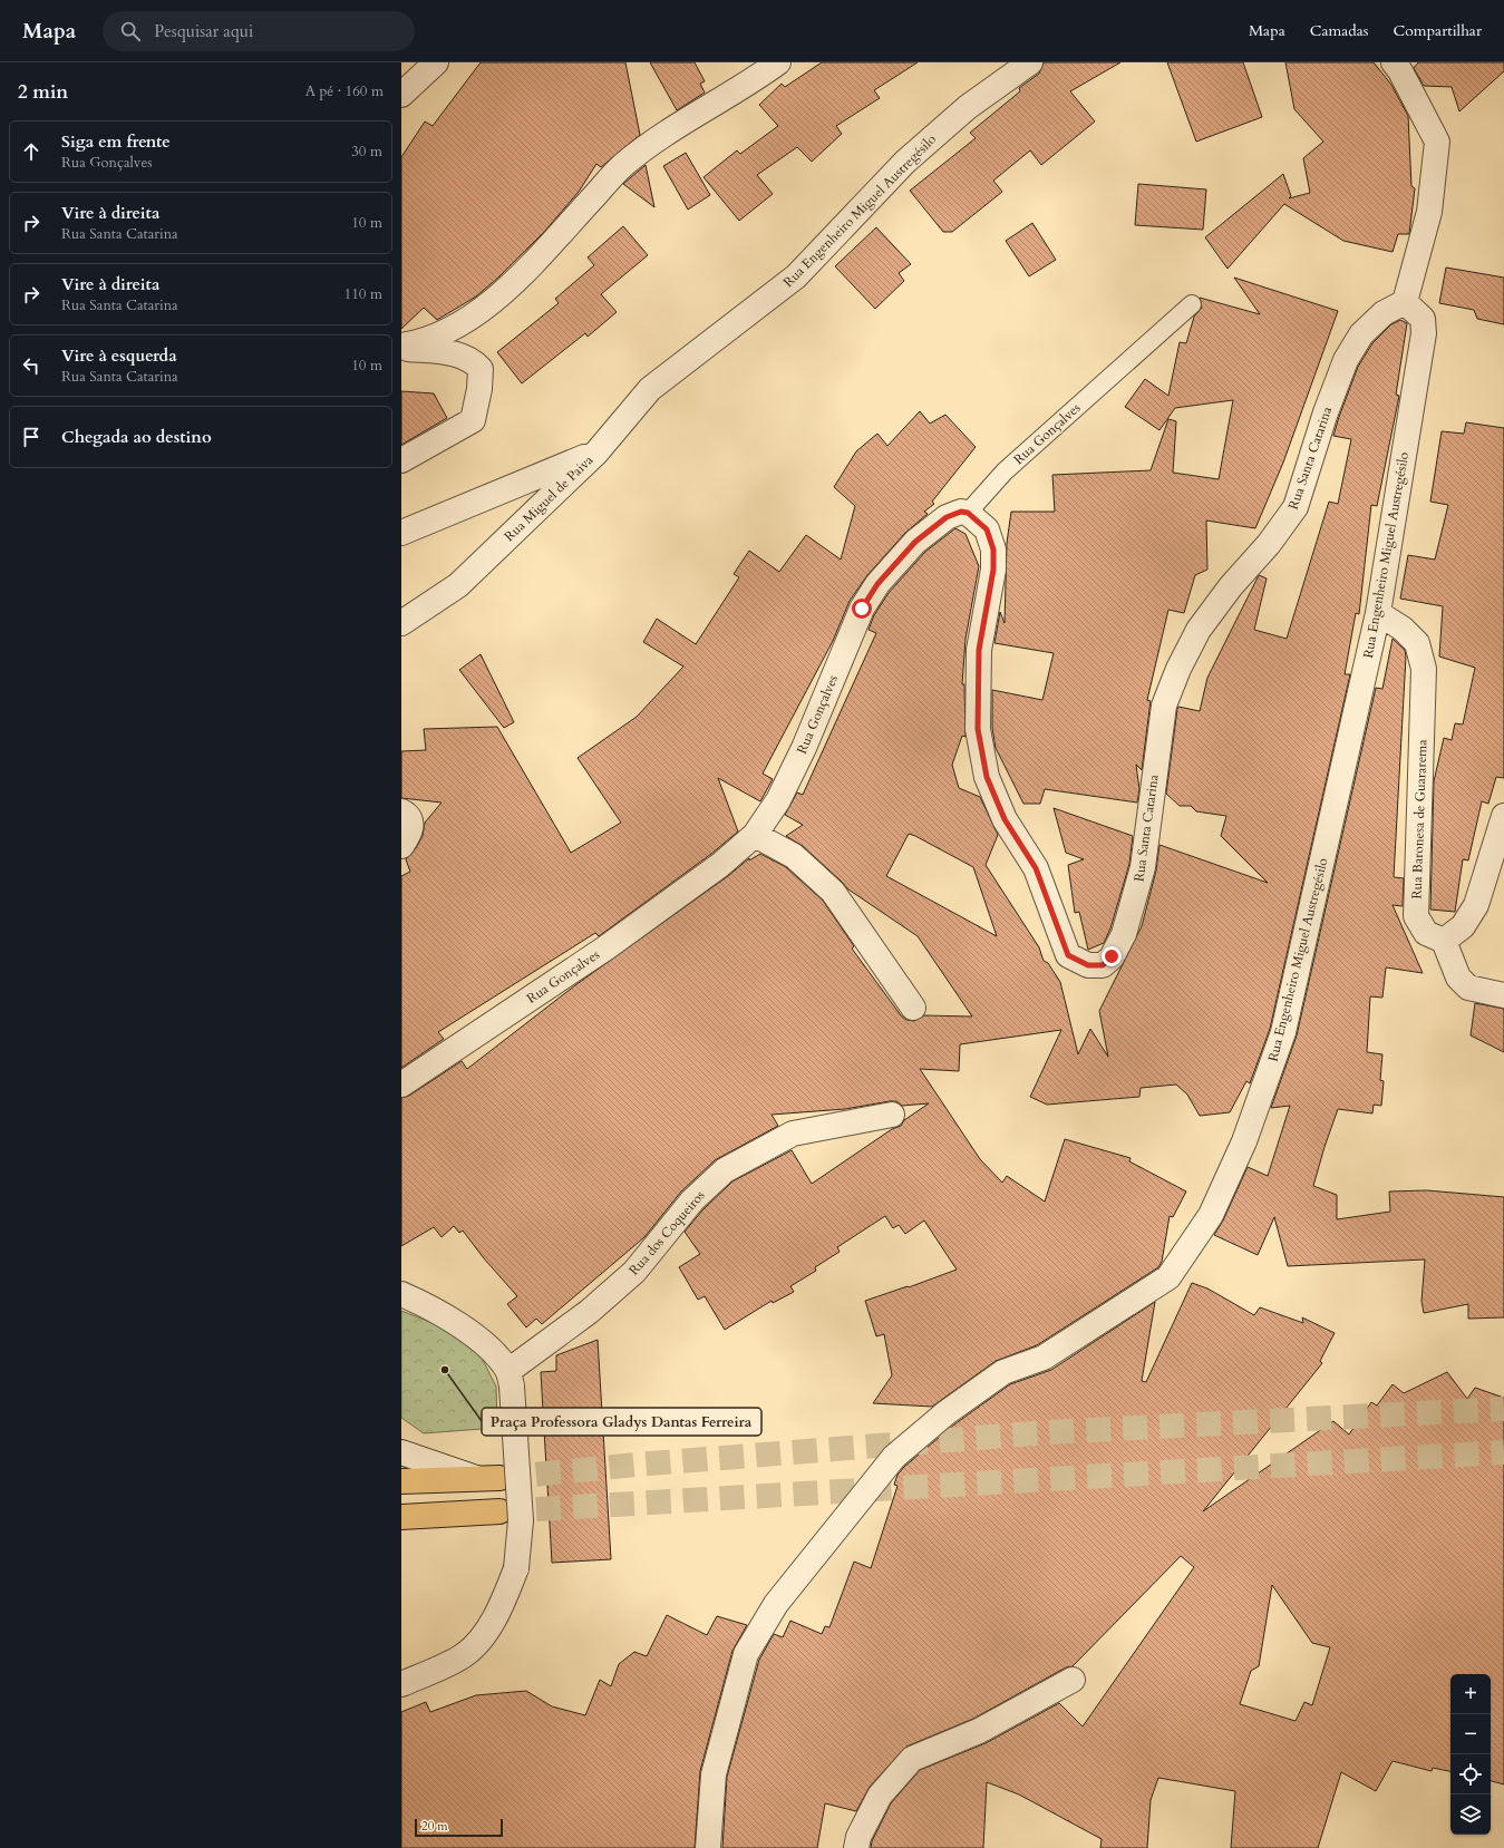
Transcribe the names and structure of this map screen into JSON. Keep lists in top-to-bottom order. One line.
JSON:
{"streets":{"street":["Rua Engenheiro Miguel Austregésilo","Rua Gonçalves","Rua Santa Catarina","Rua Miguel de Paiva","Rua Baronesa de Guararema","Rua dos Coqueiros"]},"crossings":[["Rua Engenheiro Miguel Austregésilo","Rua Santa Catarina"],["Rua Engenheiro Miguel Austregésilo","Rua Miguel de Paiva"],["Rua Engenheiro Miguel Austregésilo","Rua Baronesa de Guararema"],["Rua Gonçalves","Rua Santa Catarina"]],"places":["Praça Professora Gladys Dantas Ferreira"],"scale_bar":"20 m","page":{"header":"Mapa","search":"Pesquisar aqui","nav":["Mapa","Camadas","Compartilhar"],"heading":["2 min","A pé · 160 m"],"list":[["Siga em frente","Rua Gonçalves","30 m"],["Vire à direita","Rua Santa Catarina","10 m"],["Vire à direita","Rua Santa Catarina","110 m"],["Vire à esquerda","Rua Santa Catarina","10 m"],"Chegada ao destino"],"map_buttons":["+","−"],"scale":"20 m"}}
